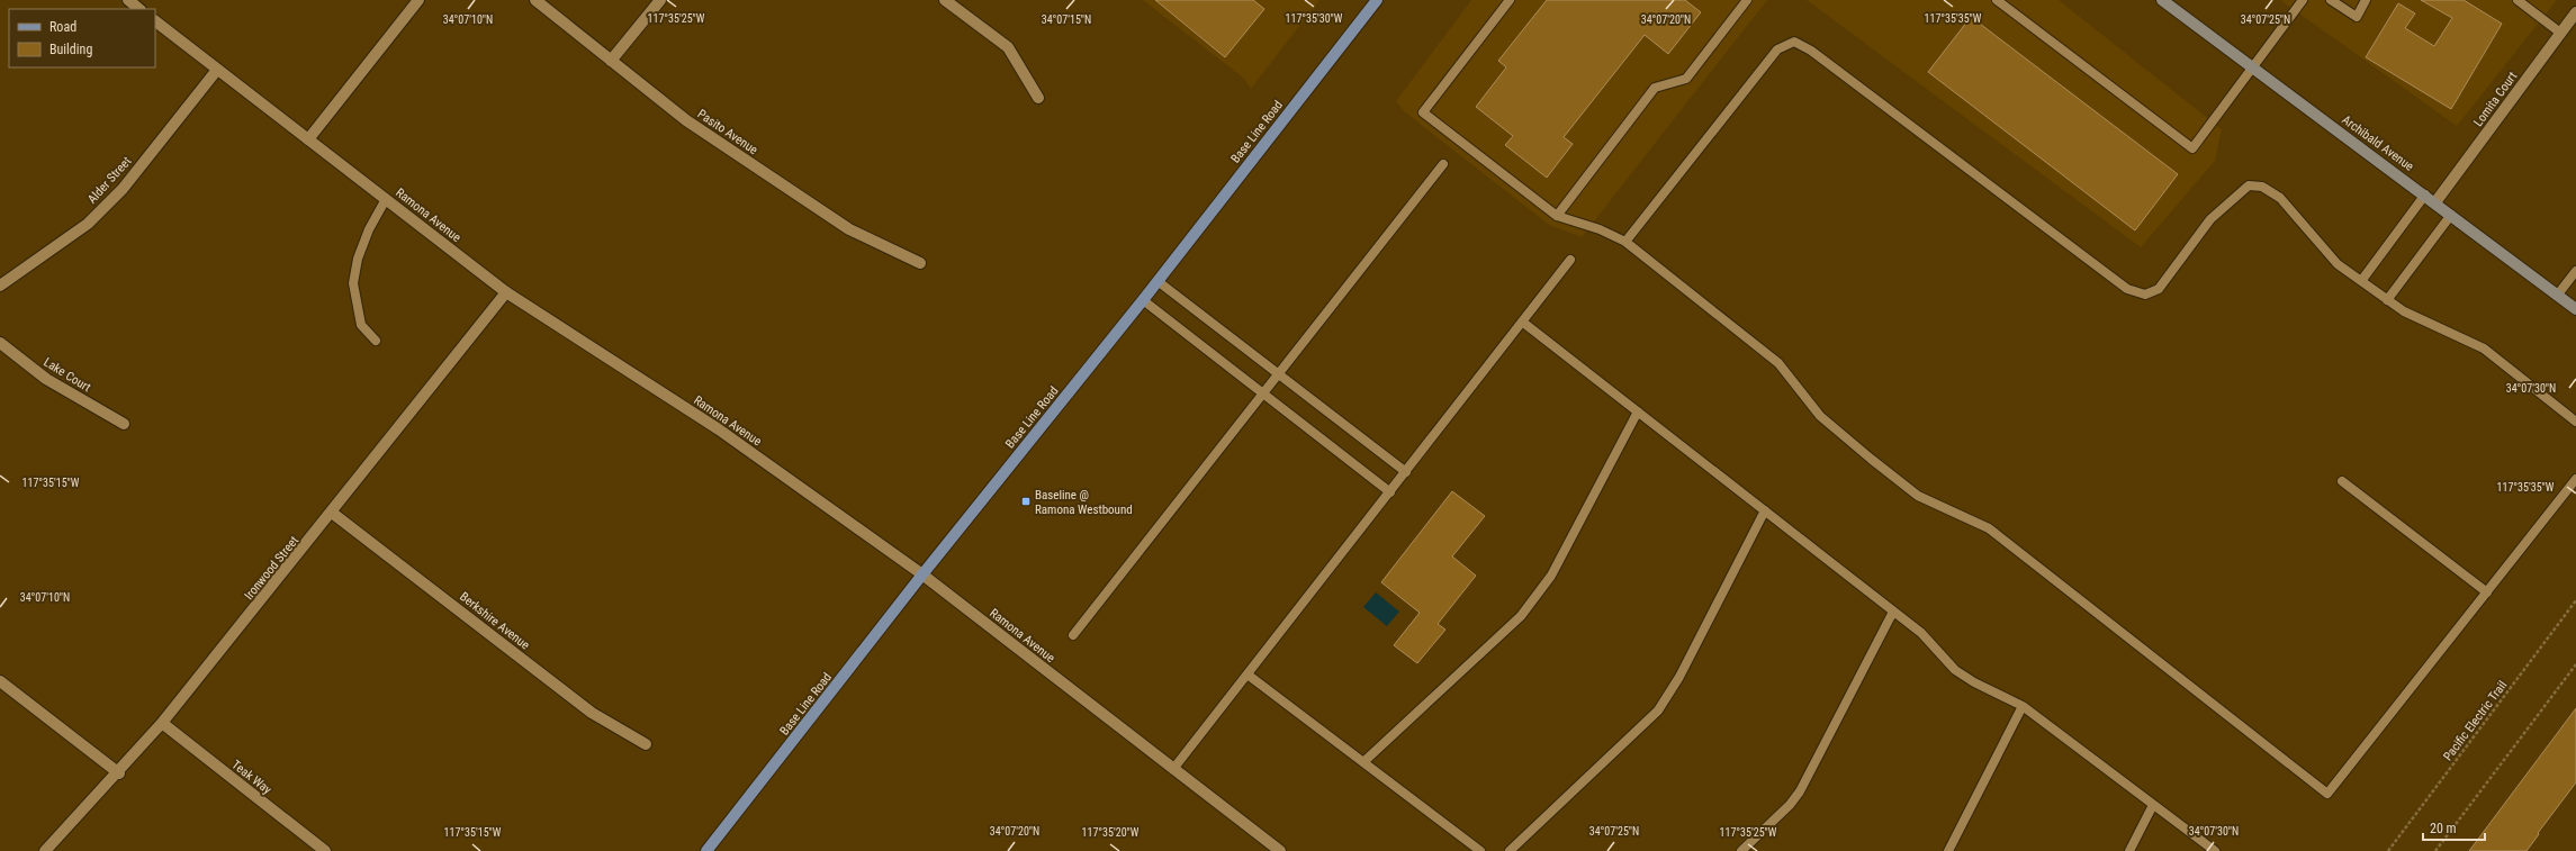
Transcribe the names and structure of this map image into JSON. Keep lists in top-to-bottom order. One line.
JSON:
{"streets":{"main road":["Base Line Road","Archibald Avenue"],"street":["Lomita Court","Pasito Avenue","Alder Street","Ramona Avenue","Lake Court","Ironwood Street","Berkshire Avenue","Teak Way"],"path":["Pacific Electric Trail"]},"crossings":[["Lomita Court","Archibald Avenue"],["Base Line Road","Ramona Avenue"],["Alder Street","Ramona Avenue"],["Ramona Avenue","Ironwood Street"],["Ironwood Street","Berkshire Avenue"],["Ironwood Street","Teak Way"]],"places":{"transit":["Baseline @ Ramona Westbound"]},"legend":["Road","Building"],"scale_bar":"20 m","coordinates":["117°35'25\"W","117°35'30\"W","117°35'35\"W","34°07'15\"N","34°07'25\"N","34°07'10\"N","34°07'20\"N","34°07'30\"N","117°35'15\"W","117°35'20\"W"]}
